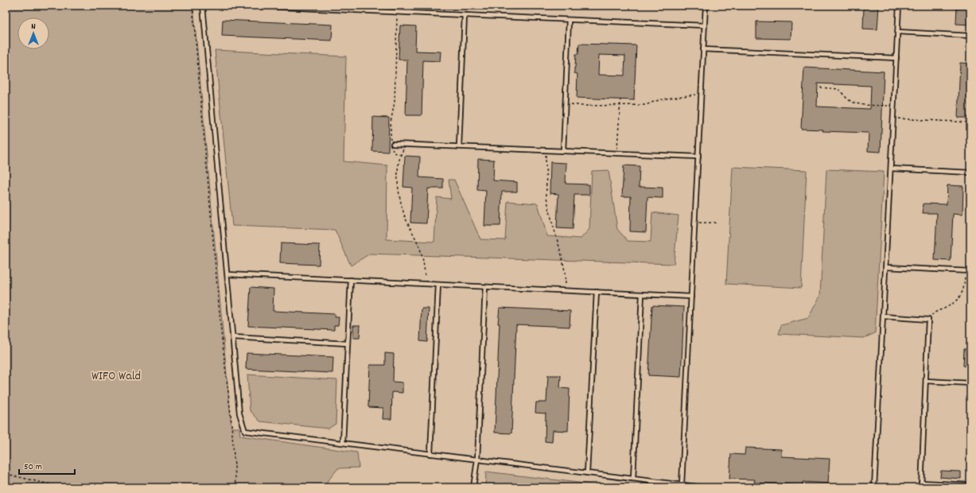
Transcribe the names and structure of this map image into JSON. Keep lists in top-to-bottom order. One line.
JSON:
{"parks":["WIFO Wald"],"scale_bar":"50 m","north":"top"}
